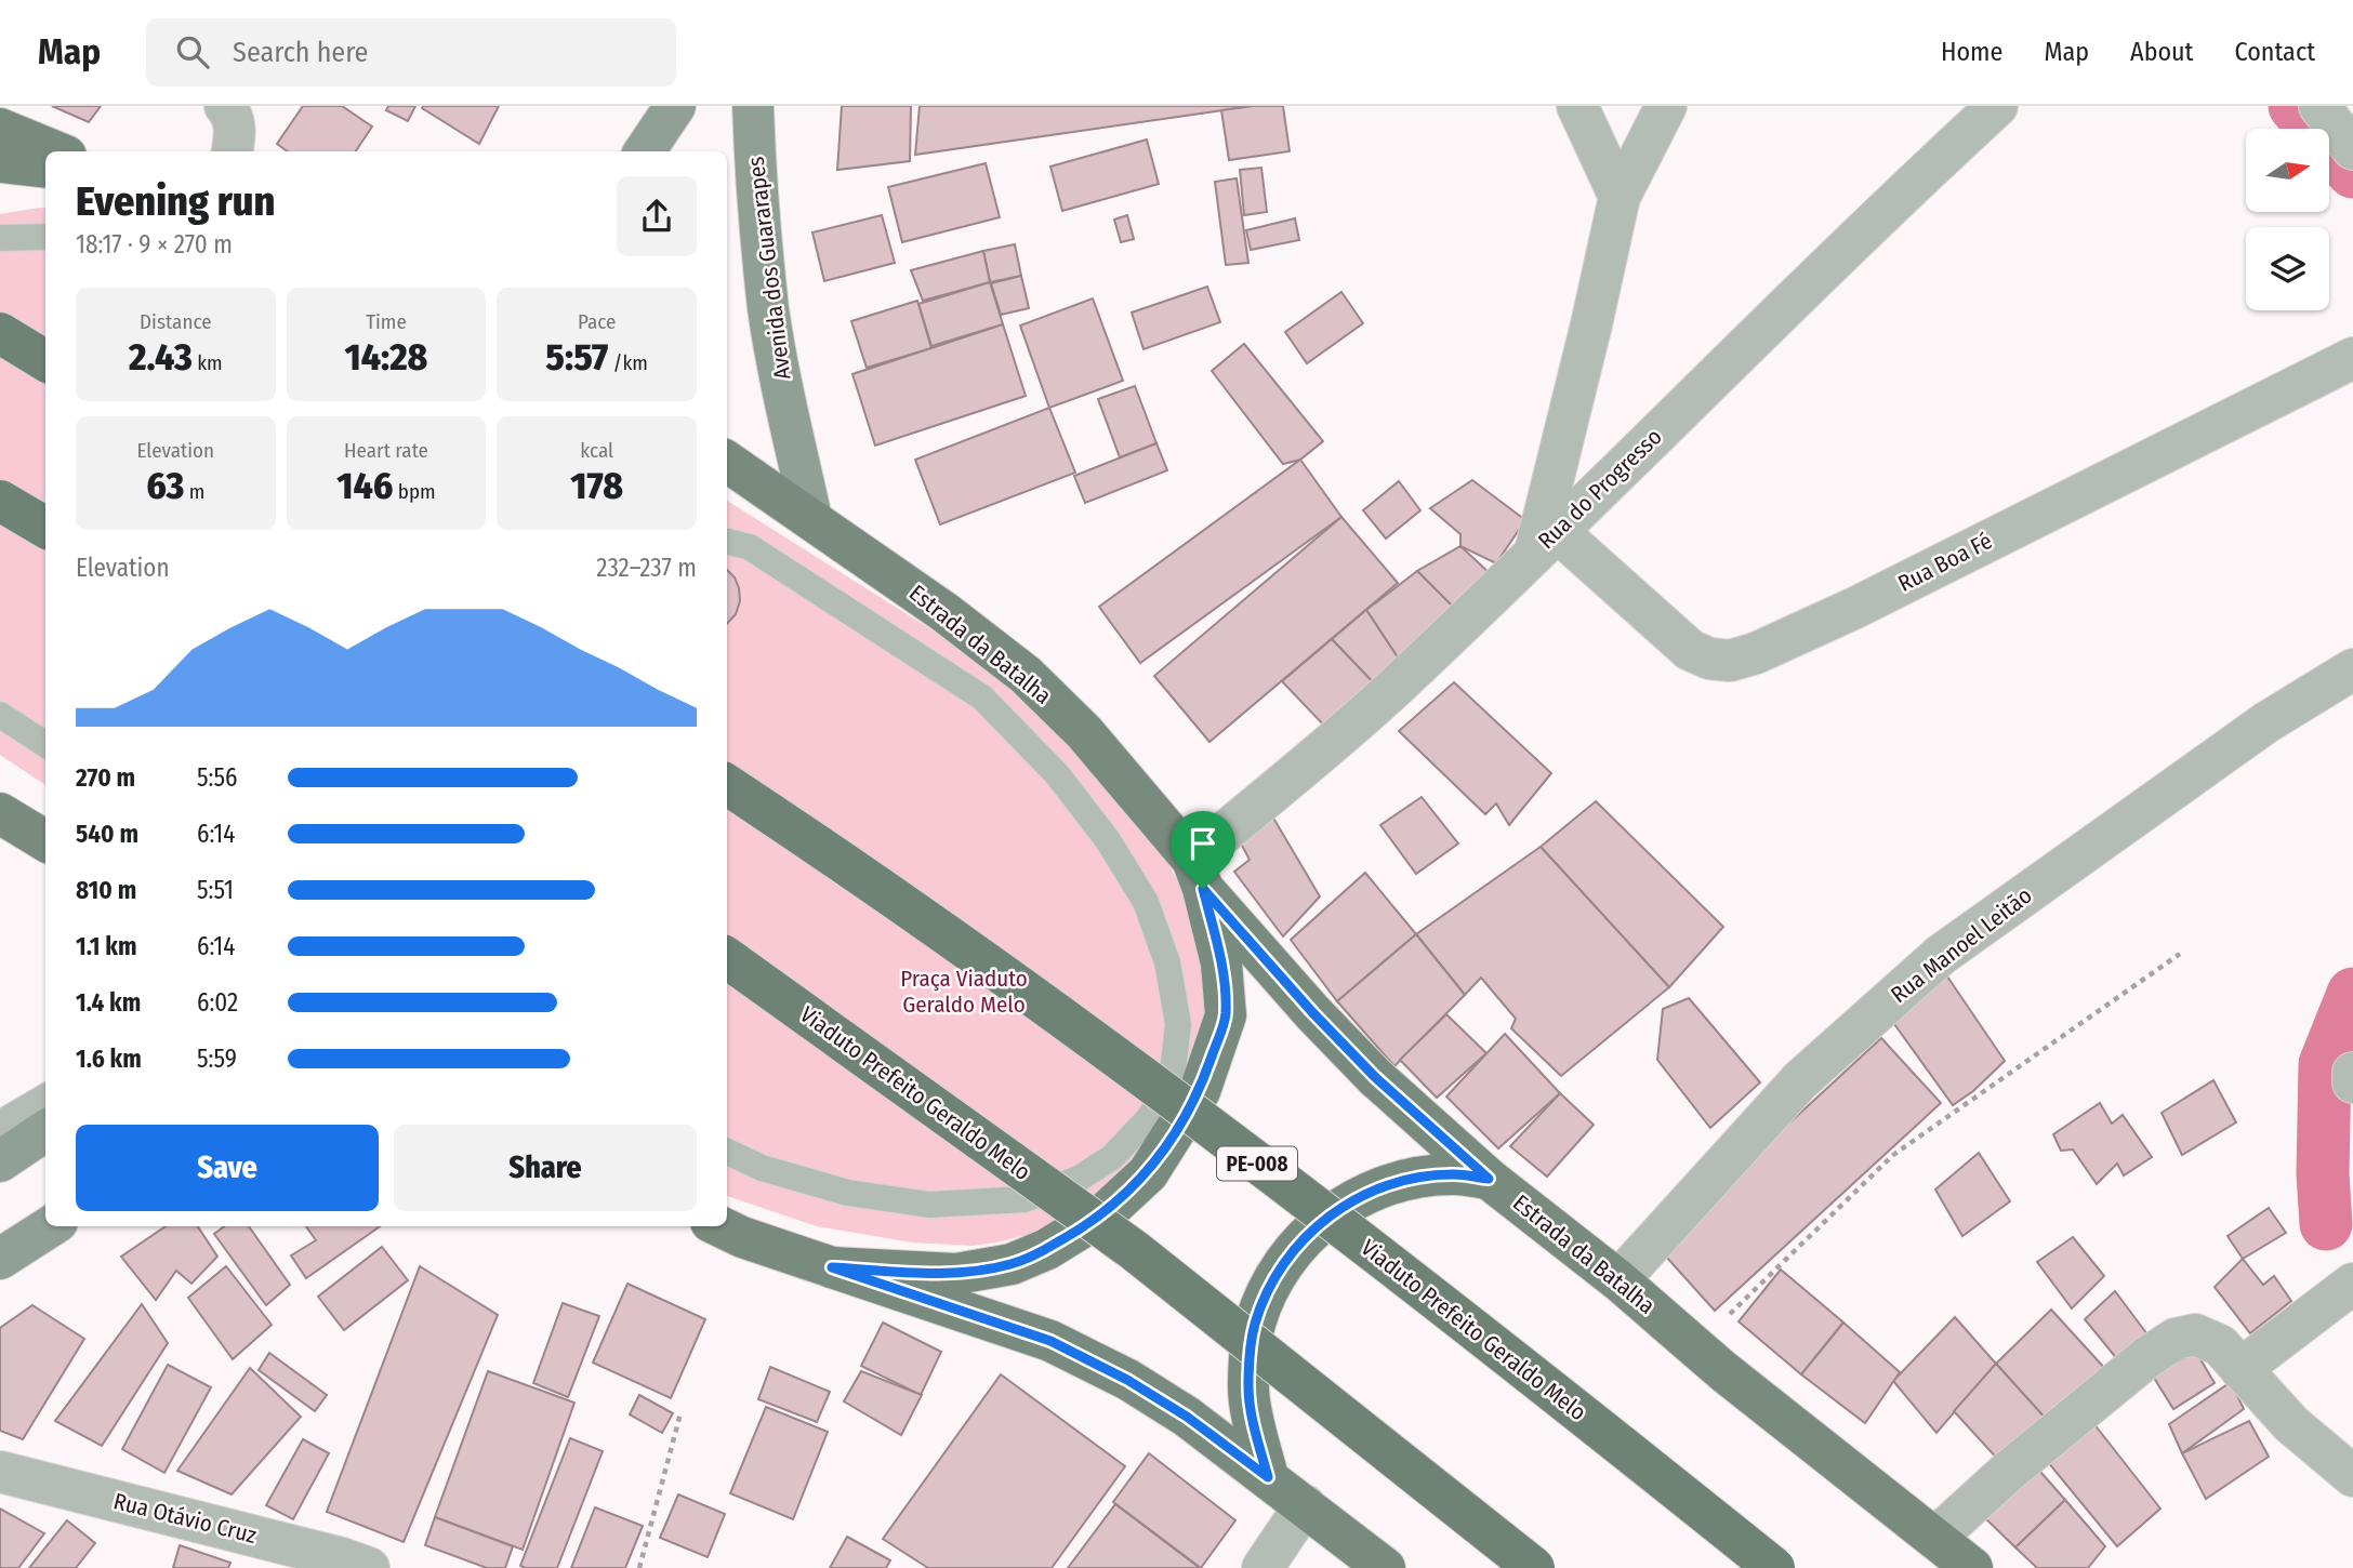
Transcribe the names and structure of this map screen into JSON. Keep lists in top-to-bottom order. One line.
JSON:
{"streets":{"highway":["Viaduto Prefeito Geraldo Melo","PE-008"],"main road":["Avenida dos Guararapes","Estrada da Batalha"],"street":["Rua do Progresso","Rua Boa Fé","Rua Manoel Leitão","Rua Otávio Cruz"]},"crossings":[["Avenida dos Guararapes","Estrada da Batalha"],["Rua do Progresso","Rua Boa Fé"],["Rua do Progresso","Estrada da Batalha"],["Estrada da Batalha","Rua Manoel Leitão"]],"parks":["Praça Viaduto Geraldo Melo"],"north":"right","page":{"header":"Map","search":"Search here","nav":["Home","Map","About","Contact"],"heading":["Evening run","18:17 · 9 × 270 m"],"stats":[["Distance","2.43 km"],["Time","14:28"],["Pace","5:57 /km"],["Elevation","63 m"],["Heart rate","146 bpm"],["kcal","178"]],"chart":["Elevation","232–237 m"],"list":[{"name":"270 m","note":"5:56"},{"name":"540 m","note":"6:14"},{"name":"810 m","note":"5:51"},{"name":"1.1 km","note":"6:14"},{"name":"1.4 km","note":"6:02"},{"name":"1.6 km","note":"5:59"}],"buttons":["Save","Share"]}}
